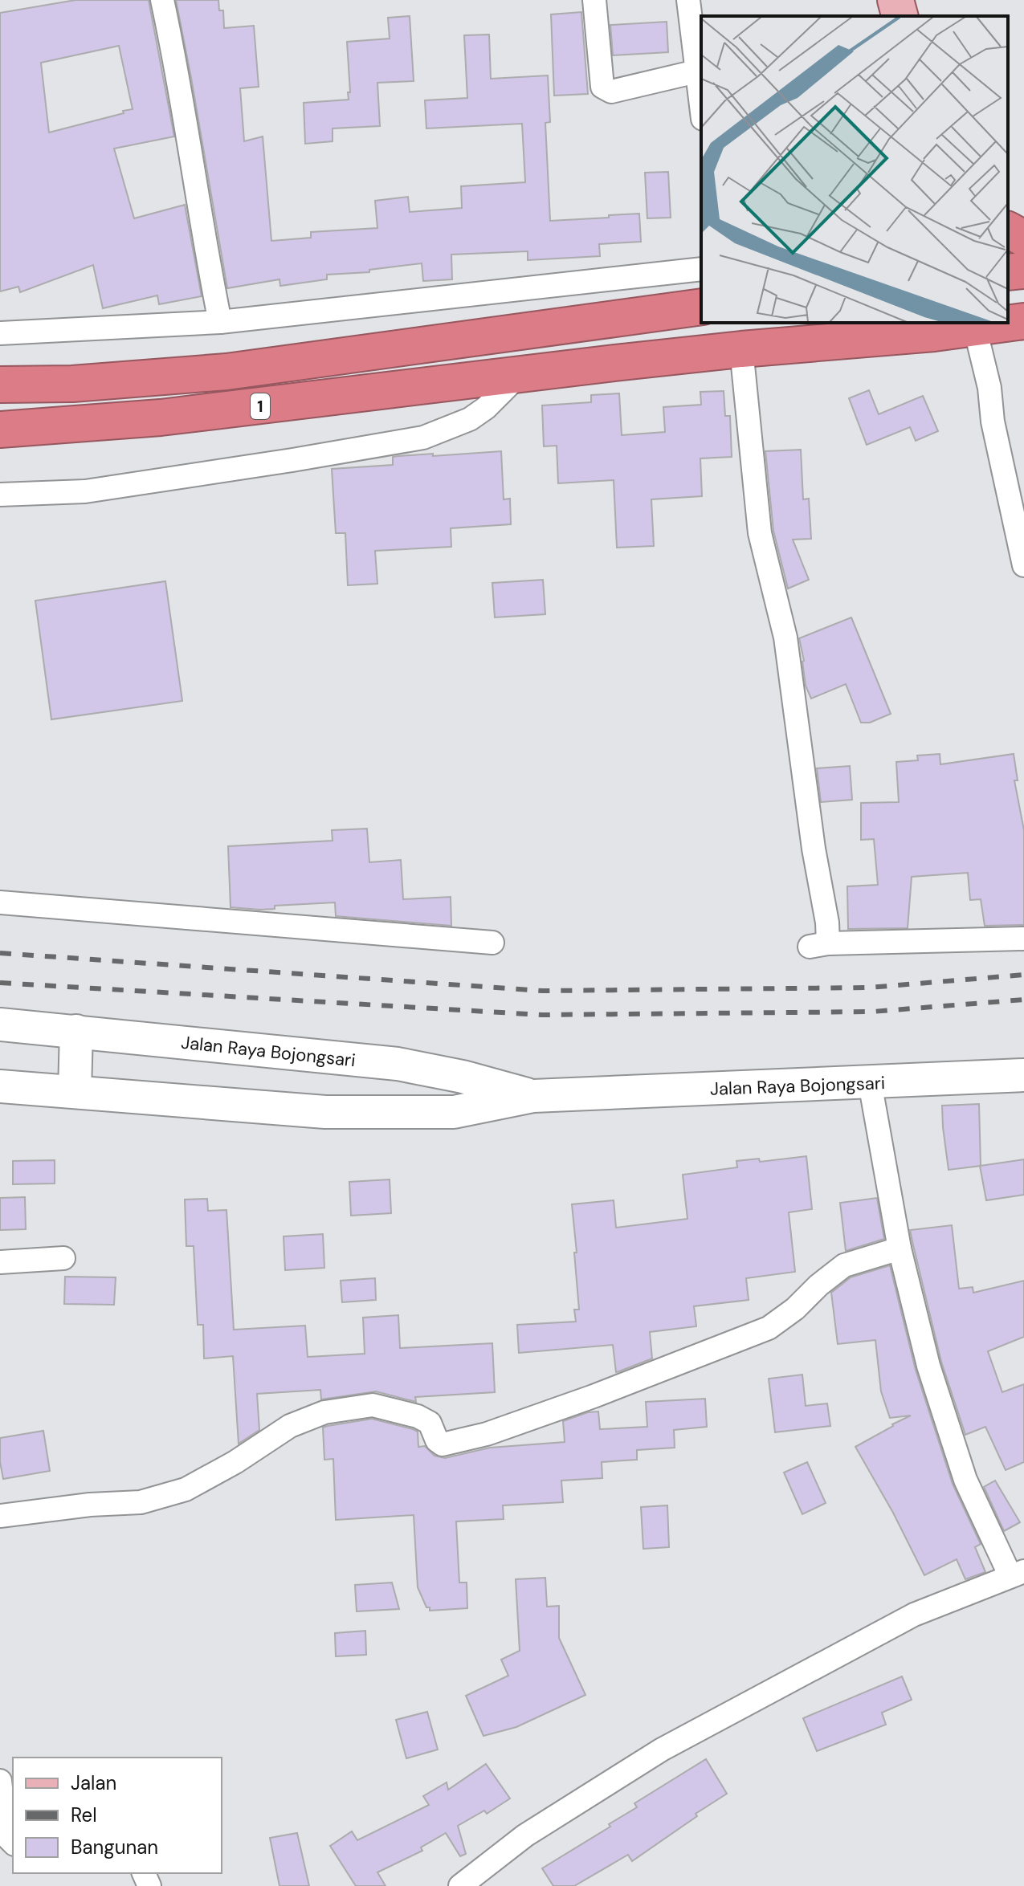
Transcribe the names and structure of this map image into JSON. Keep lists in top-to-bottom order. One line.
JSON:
{"streets":{"highway":["1"],"street":["Jalan Raya Bojongsari"]},"legend":["Jalan","Rel","Bangunan"]}
